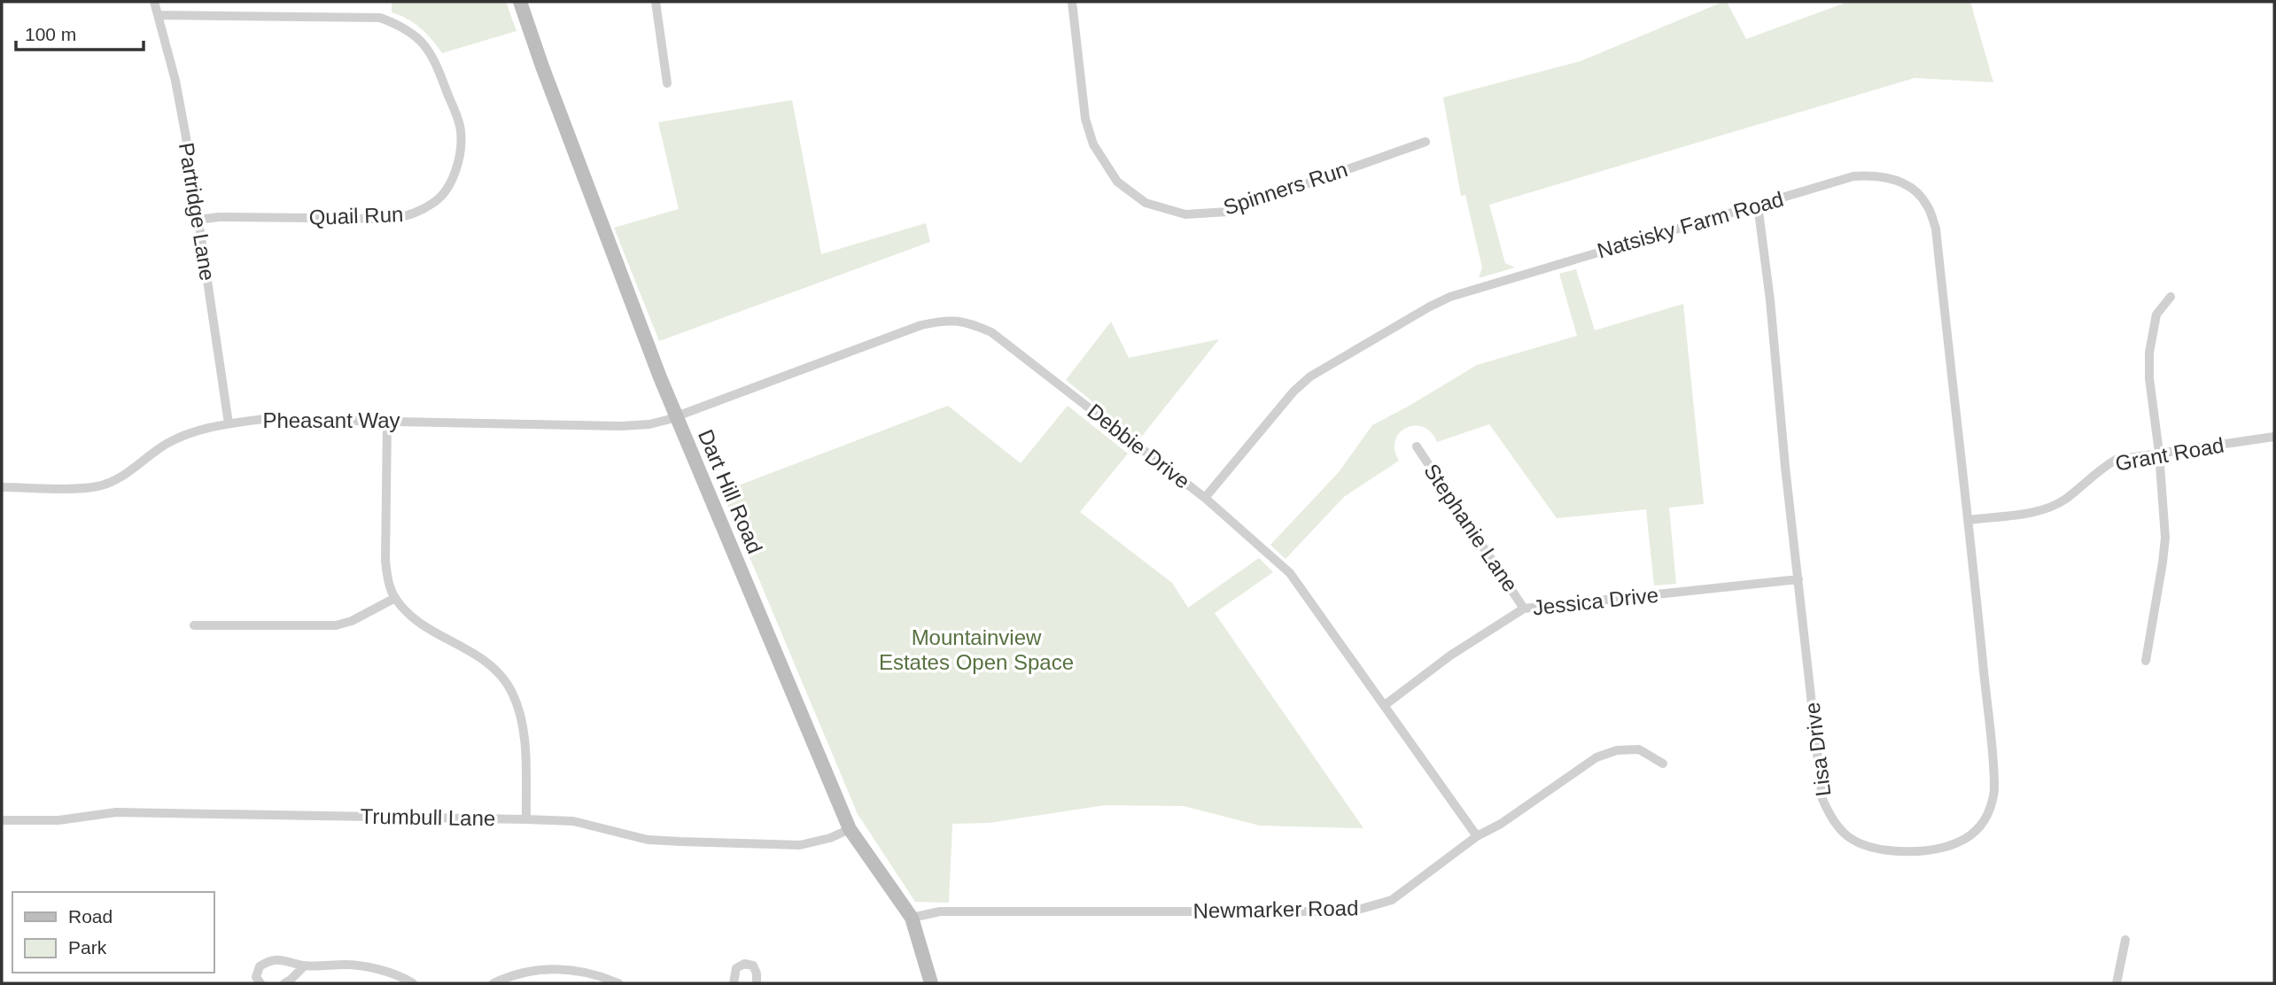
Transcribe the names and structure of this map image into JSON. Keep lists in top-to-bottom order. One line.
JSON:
{"streets":{"main road":["Dart Hill Road"],"street":["Spinners Run","Partridge Lane","Quail Run","Natsisky Farm Road","Pheasant Way","Debbie Drive","Grant Road","Stephanie Lane","Jessica Drive","Lisa Drive","Trumbull Lane","Newmarker Road"]},"crossings":[["Partridge Lane","Quail Run"],["Partridge Lane","Pheasant Way"],["Natsisky Farm Road","Debbie Drive"],["Natsisky Farm Road","Grant Road"],["Natsisky Farm Road","Lisa Drive"],["Pheasant Way","Debbie Drive"],["Pheasant Way","Dart Hill Road"],["Debbie Drive","Dart Hill Road"],["Debbie Drive","Jessica Drive"],["Debbie Drive","Newmarker Road"],["Grant Road","Lisa Drive"],["Dart Hill Road","Trumbull Lane"],["Dart Hill Road","Newmarker Road"],["Stephanie Lane","Jessica Drive"],["Jessica Drive","Lisa Drive"]],"parks":["Mountainview Estates Open Space"],"legend":["Road","Park"],"scale_bar":"100 m"}
